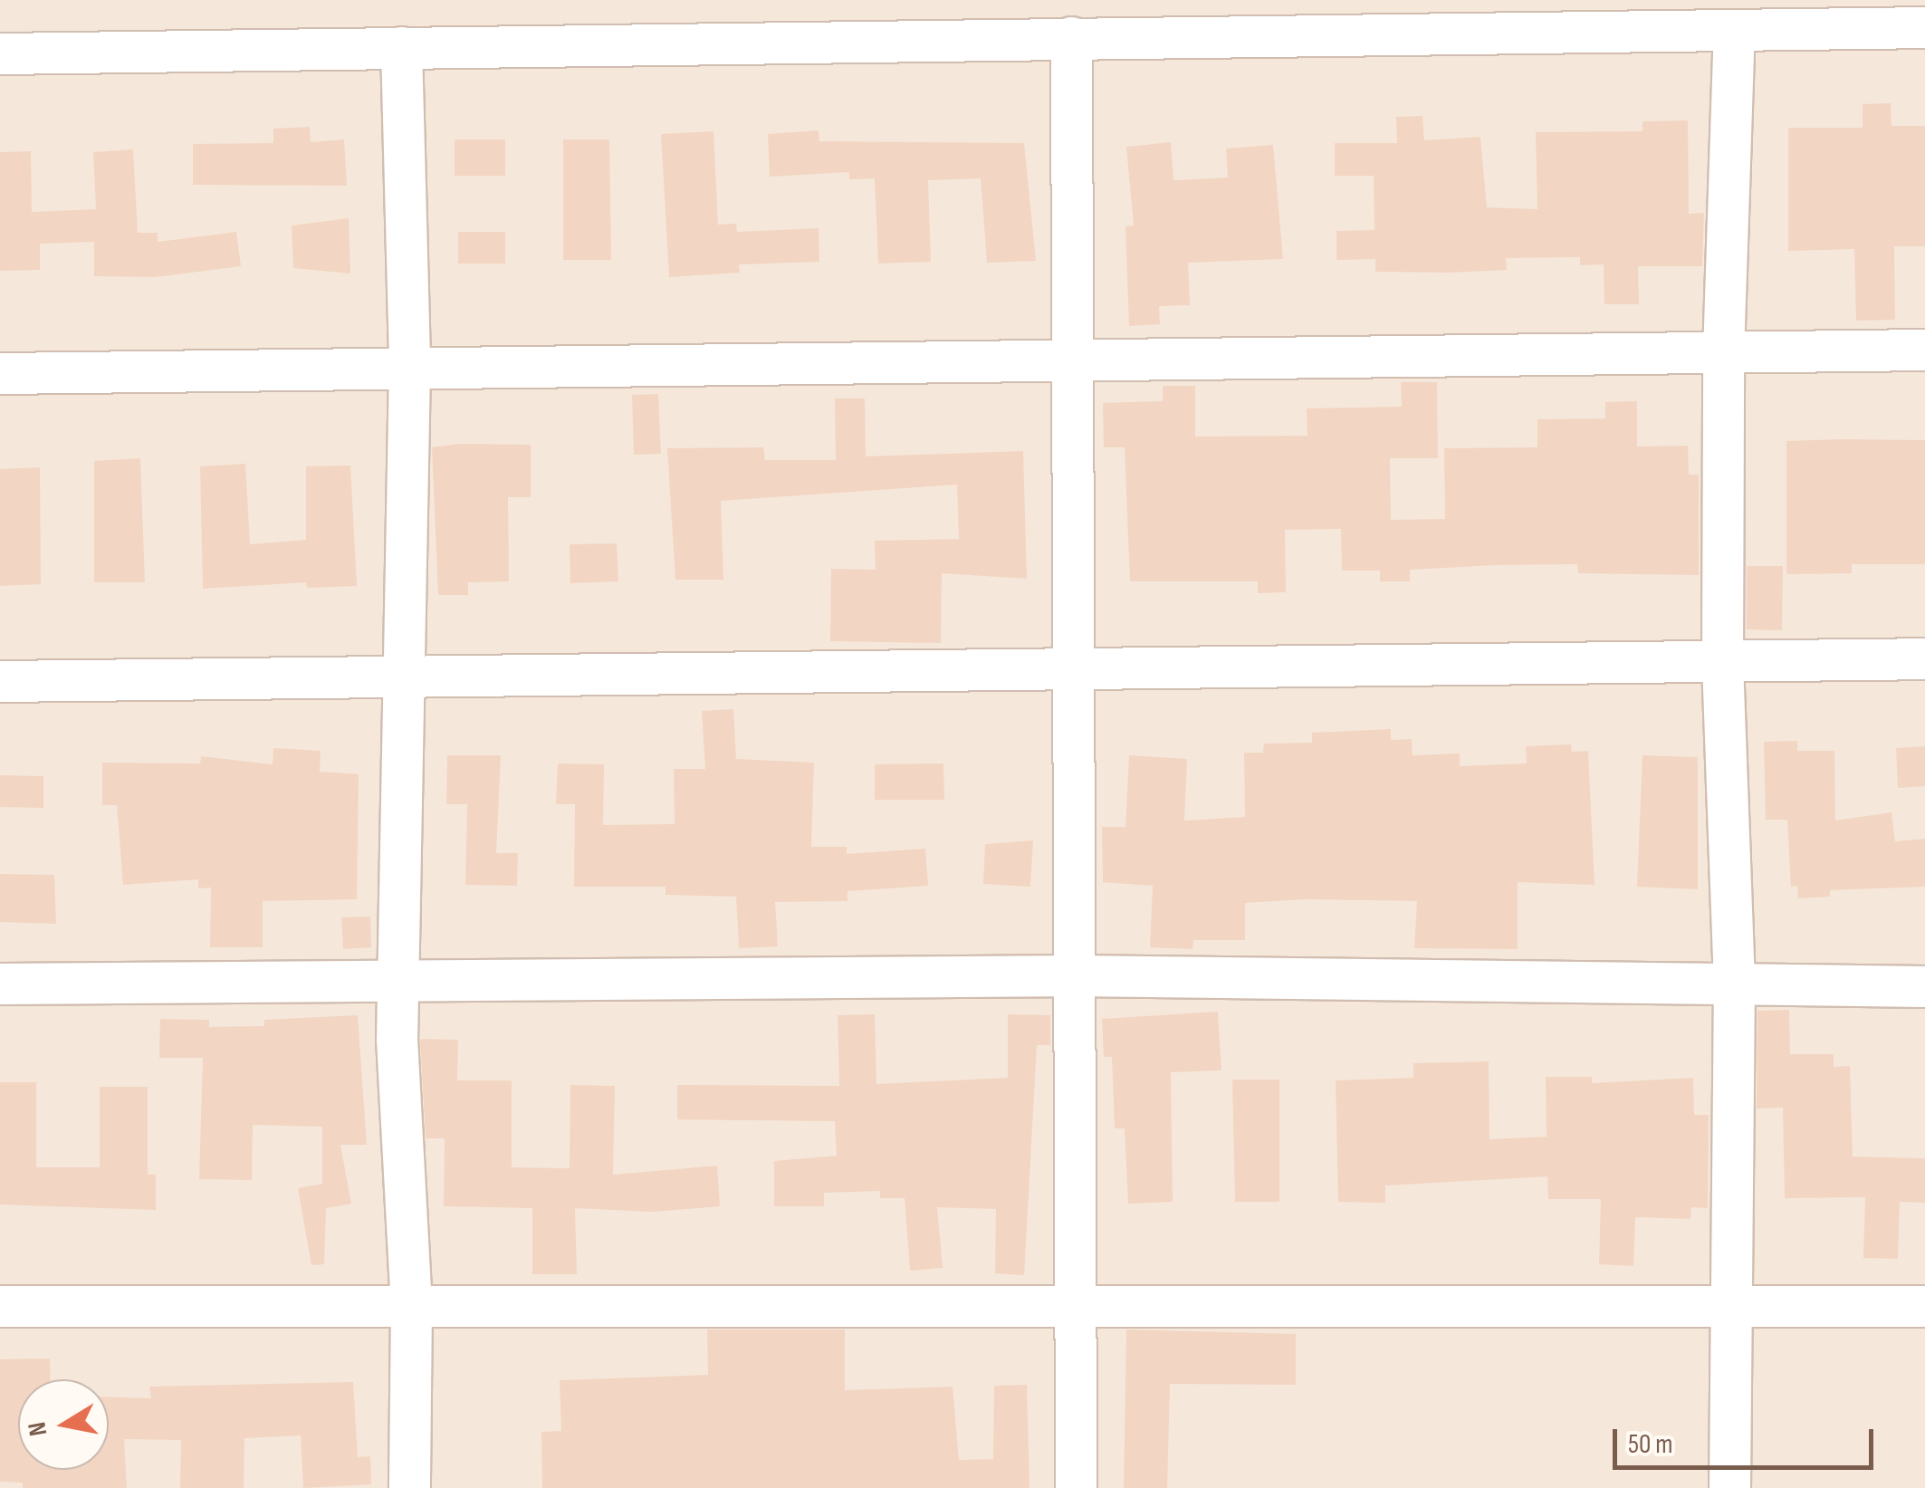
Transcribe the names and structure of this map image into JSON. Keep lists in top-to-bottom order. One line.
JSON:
{"scale_bar":"50 m","north":"left"}
